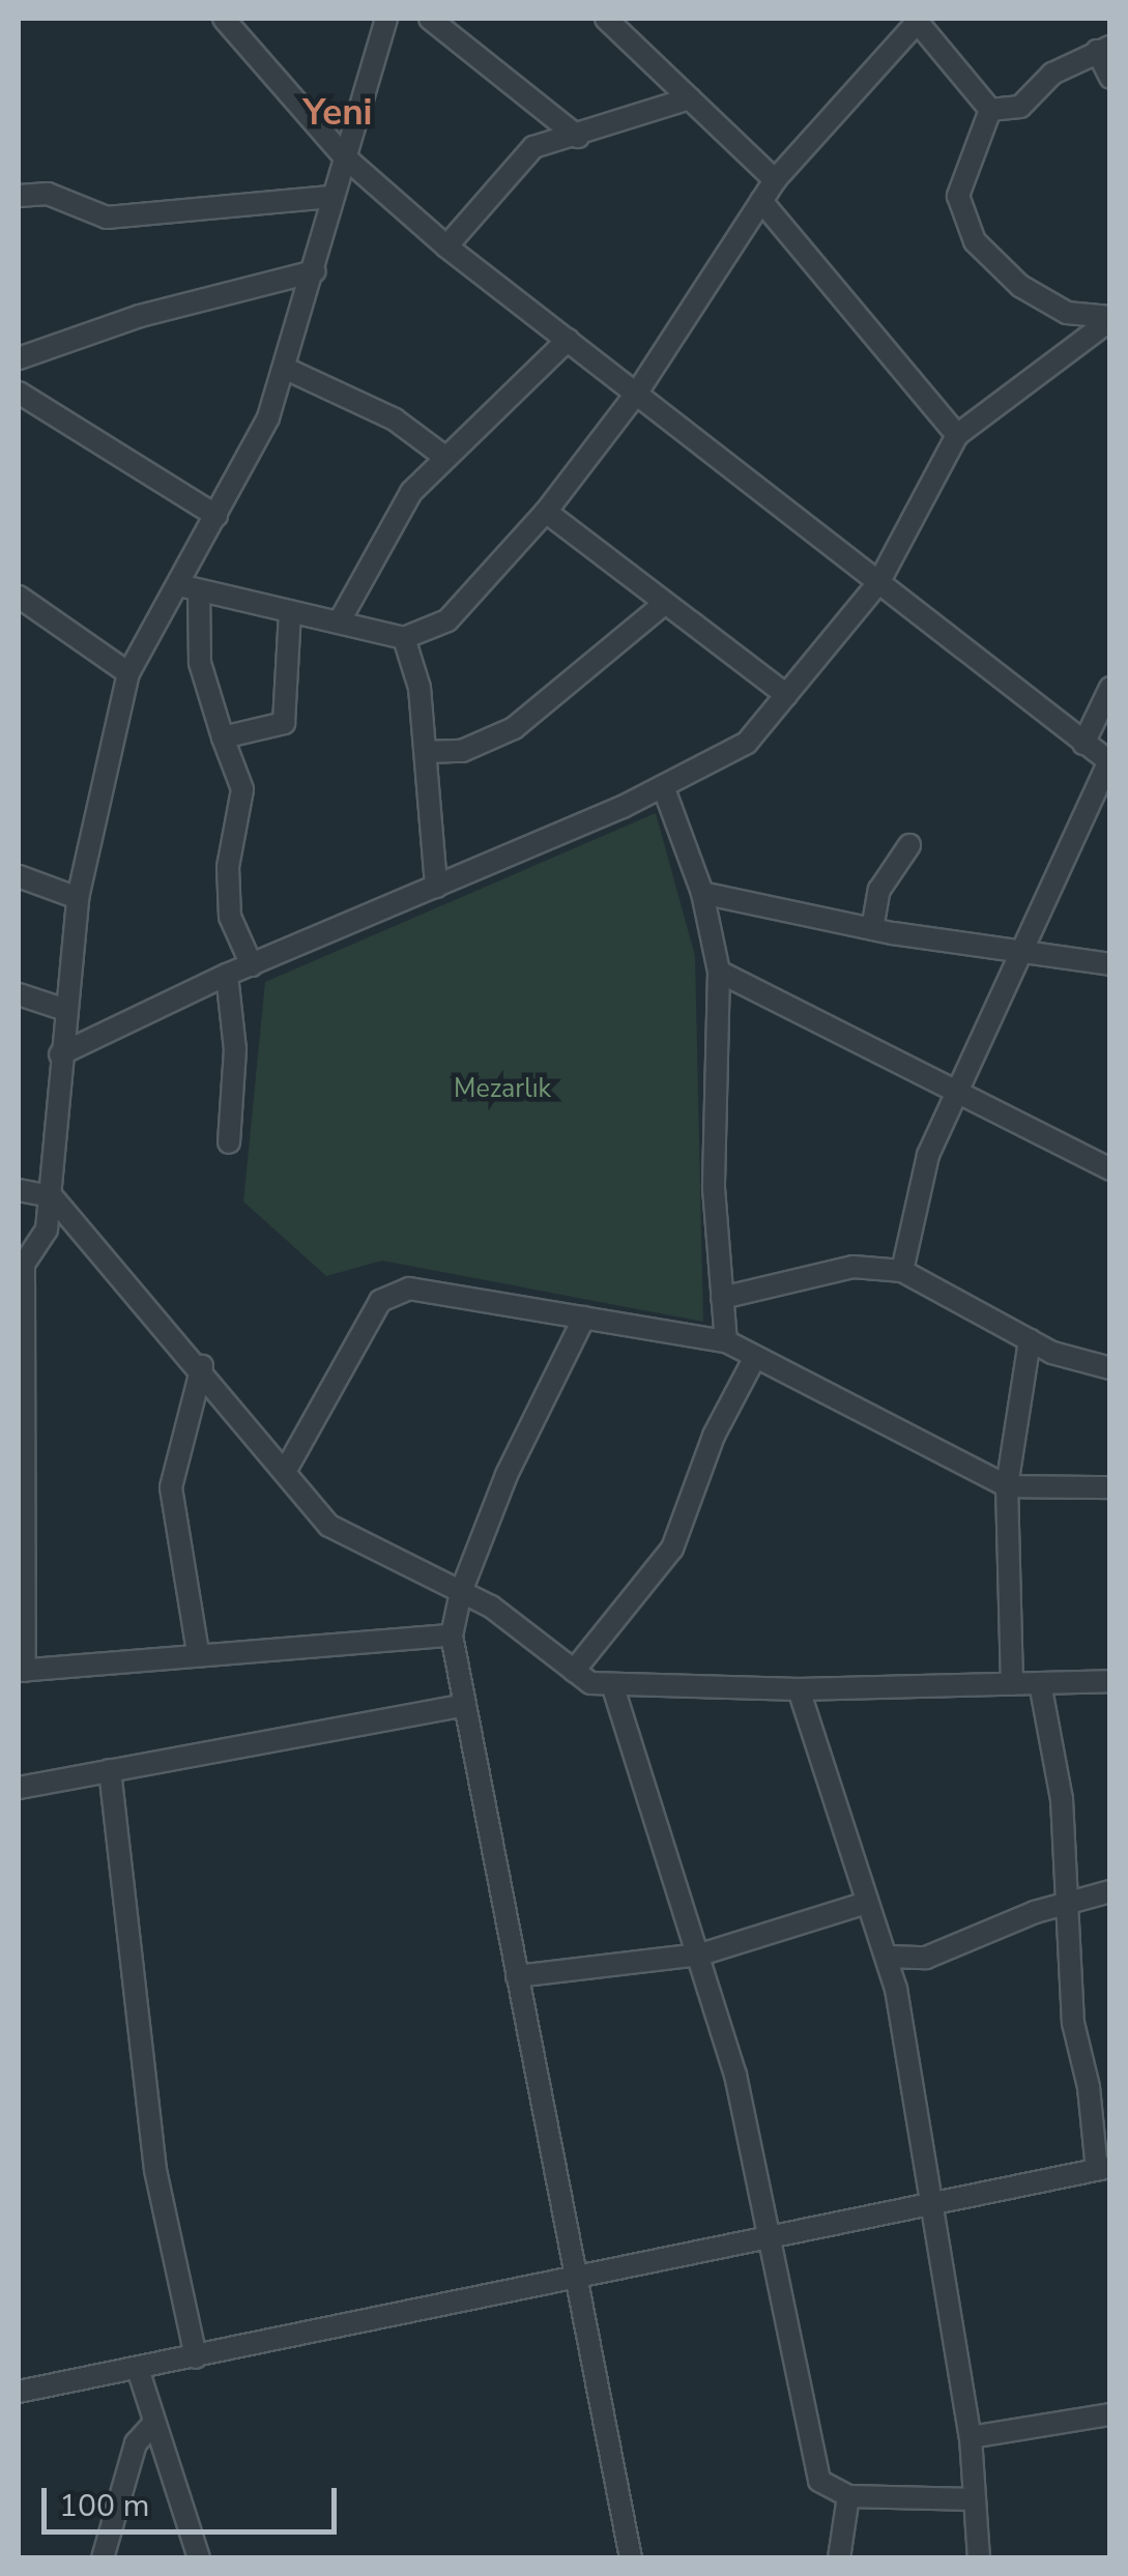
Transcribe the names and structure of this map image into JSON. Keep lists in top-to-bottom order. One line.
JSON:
{"districts":["Yeni"],"parks":["Mezarlık"],"scale_bar":"100 m"}
